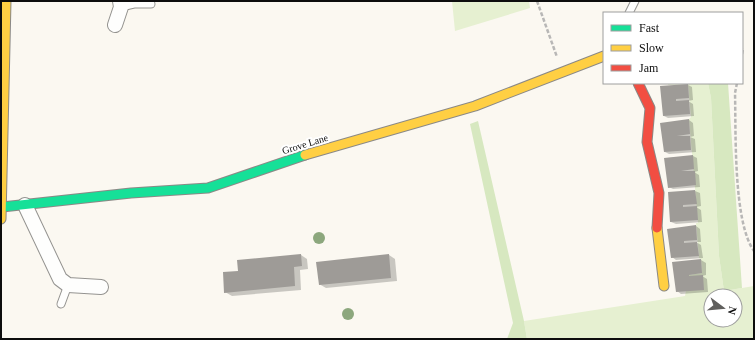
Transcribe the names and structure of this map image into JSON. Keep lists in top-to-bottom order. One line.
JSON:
{"streets":{"street":["Grove Lane"]},"legend":["Fast","Slow","Jam"],"north":"right"}
